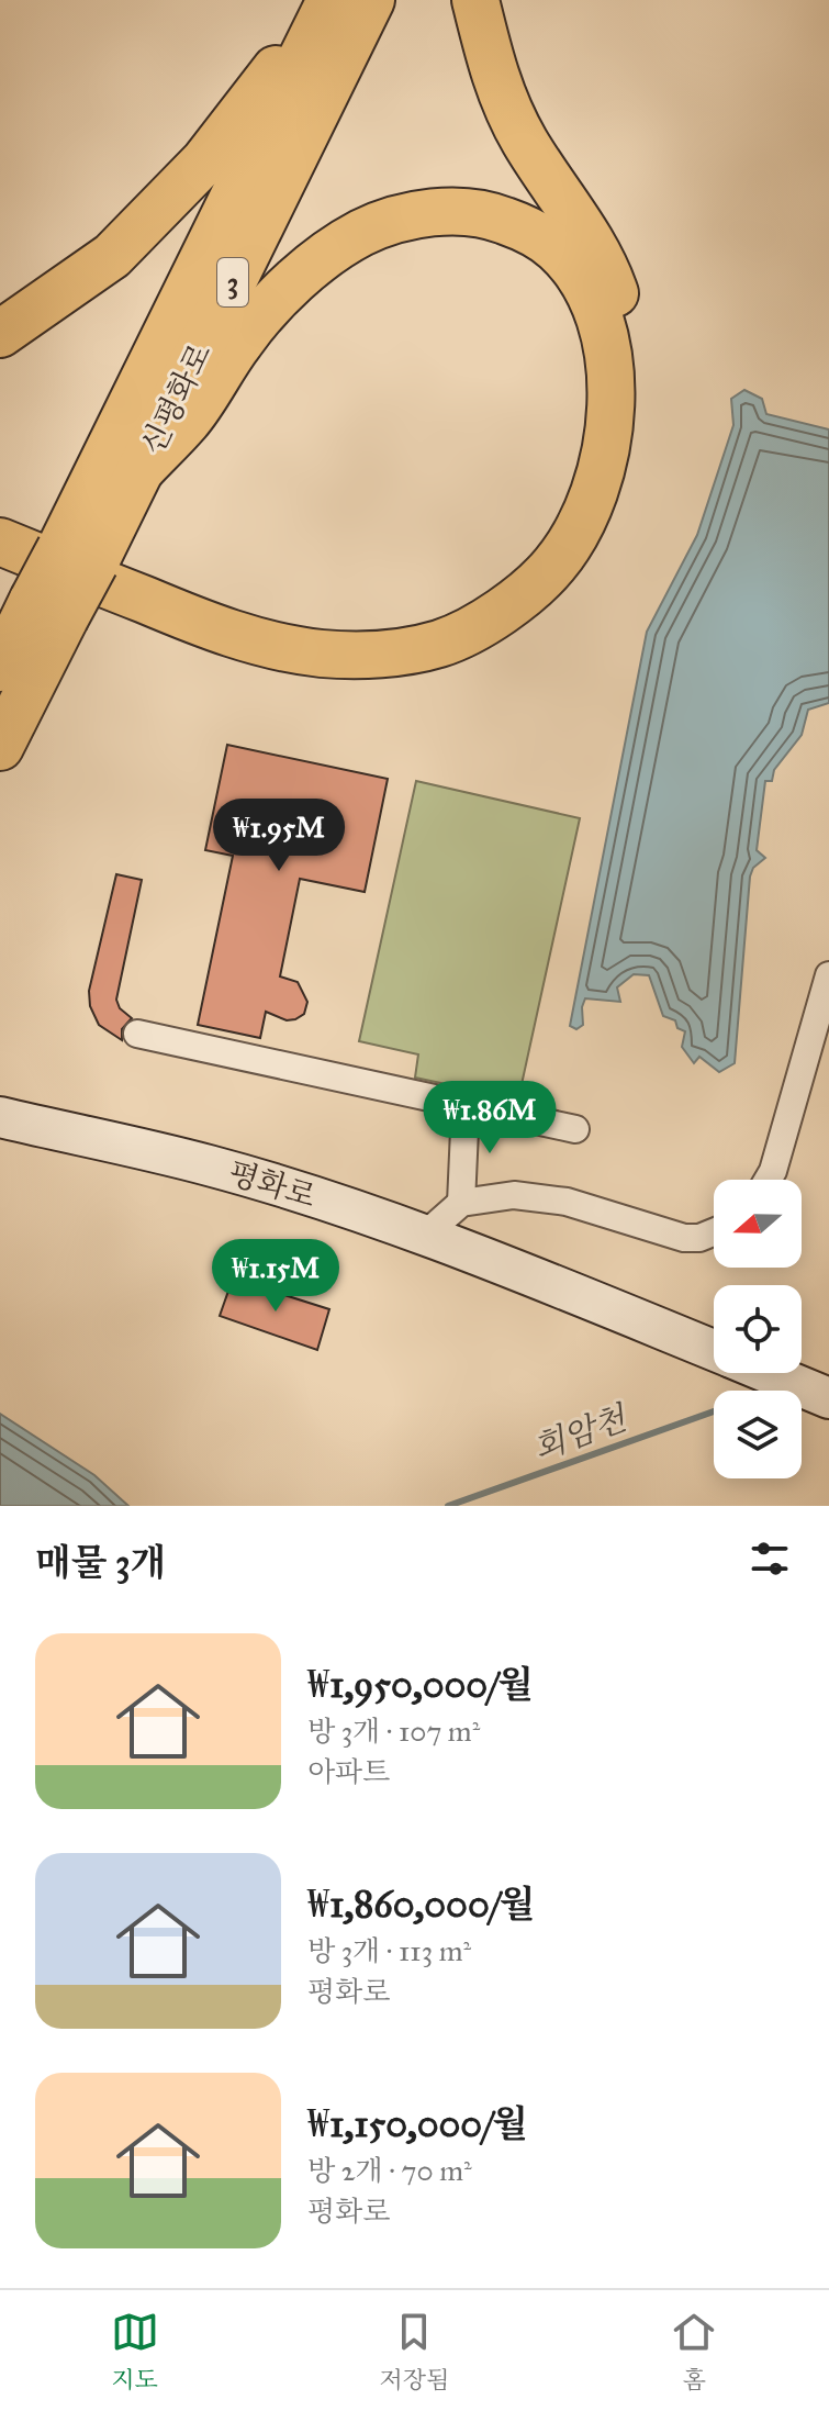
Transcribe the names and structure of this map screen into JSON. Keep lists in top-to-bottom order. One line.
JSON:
{"streets":{"highway":["3","신평화로"],"main road":["평화로"]},"water":["회암천"],"north":"left","page":{"price":["₩1.95M","₩1.86M","₩1.15M"],"heading":"매물 3개","list":[{"name":"₩1,950,000/월","note":"방 3개 · 107 m² · 아파트"},{"name":"₩1,860,000/월","note":"방 3개 · 113 m² · 평화로"},{"name":"₩1,150,000/월","note":"방 2개 · 70 m² · 평화로"}],"tabs":["지도","저장됨","홈"]}}
